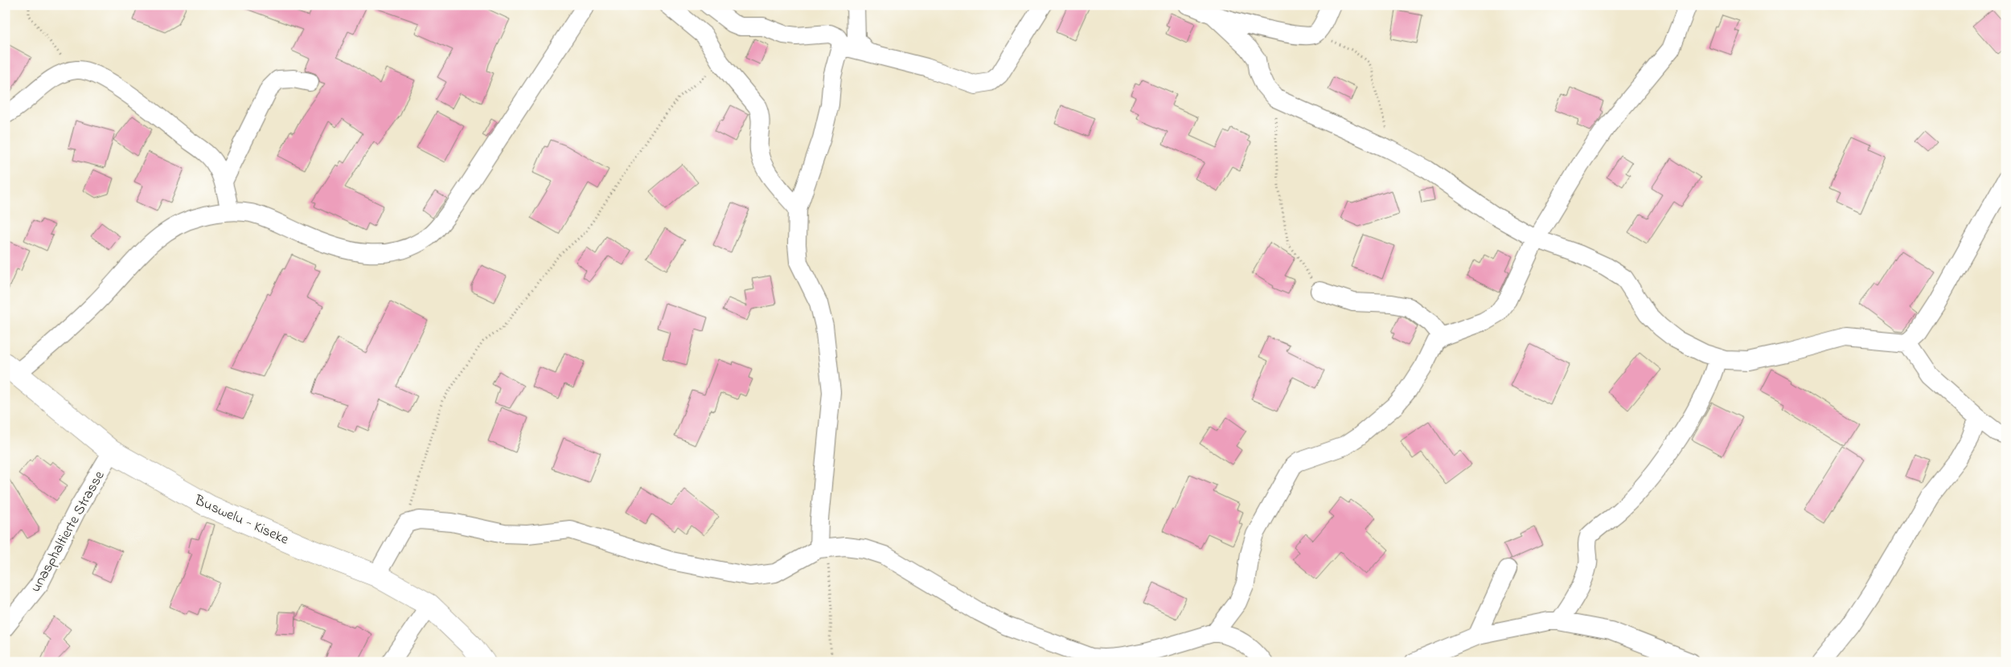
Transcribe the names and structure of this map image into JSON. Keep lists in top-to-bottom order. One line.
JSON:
{"streets":{"main road":["Buswelu - Kiseke"],"street":["unasphaltierte Strasse"]},"crossings":[["Buswelu - Kiseke","unasphaltierte Strasse"]]}
